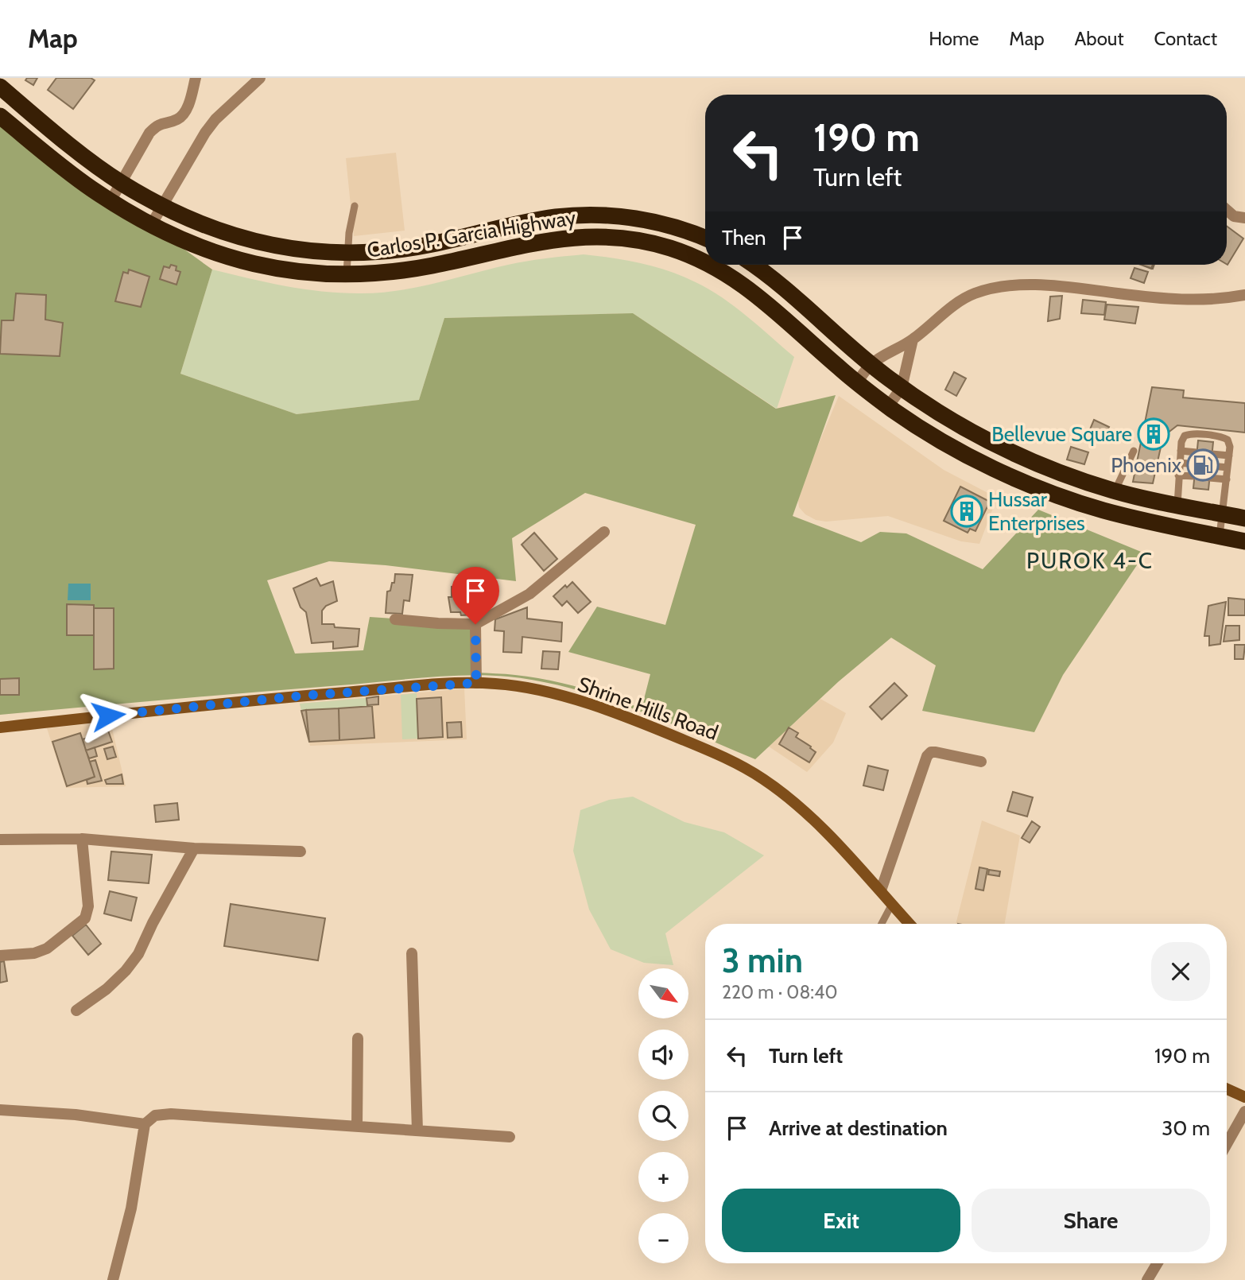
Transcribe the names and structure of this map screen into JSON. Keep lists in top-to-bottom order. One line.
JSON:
{"streets":{"highway":["Carlos P. Garcia Highway"],"street":["Shrine Hills Road"]},"districts":["PUROK 4-C"],"places":{"building":["Bellevue Square","Hussar Enterprises"],"fuel station":["Phoenix"]},"north":"bottom right","page":{"header":"Map","nav":["Home","Map","About","Contact"],"turn":["190 m","Turn left"],"then":"Then","heading":["3 min","220 m · 08:40"],"map_buttons":["+","−"],"list":[{"name":"Turn left","value":"190 m"},{"name":"Arrive at destination","value":"30 m"}],"buttons":["Exit","Share"]}}
